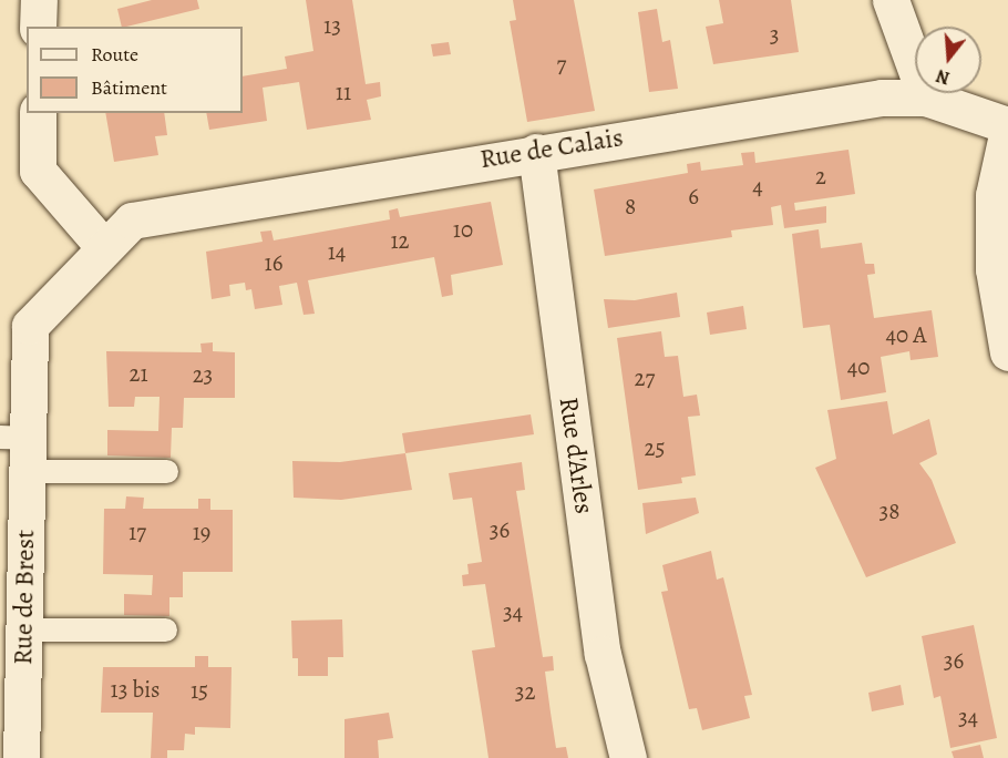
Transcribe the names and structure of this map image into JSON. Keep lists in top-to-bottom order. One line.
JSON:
{"streets":{"street":["Rue de Calais","Rue d'Arles","Rue de Brest"]},"crossings":[["Rue de Calais","Rue d'Arles"],["Rue de Calais","Rue de Brest"]],"house_numbers":["13","3","7","11","2","4","6","8","10","12","14","16","40 A","40","21","23","27","25","38","36","17","19","34","36","13 bis","15","32","34"],"legend":["Route","Bâtiment"],"north":"bottom"}
